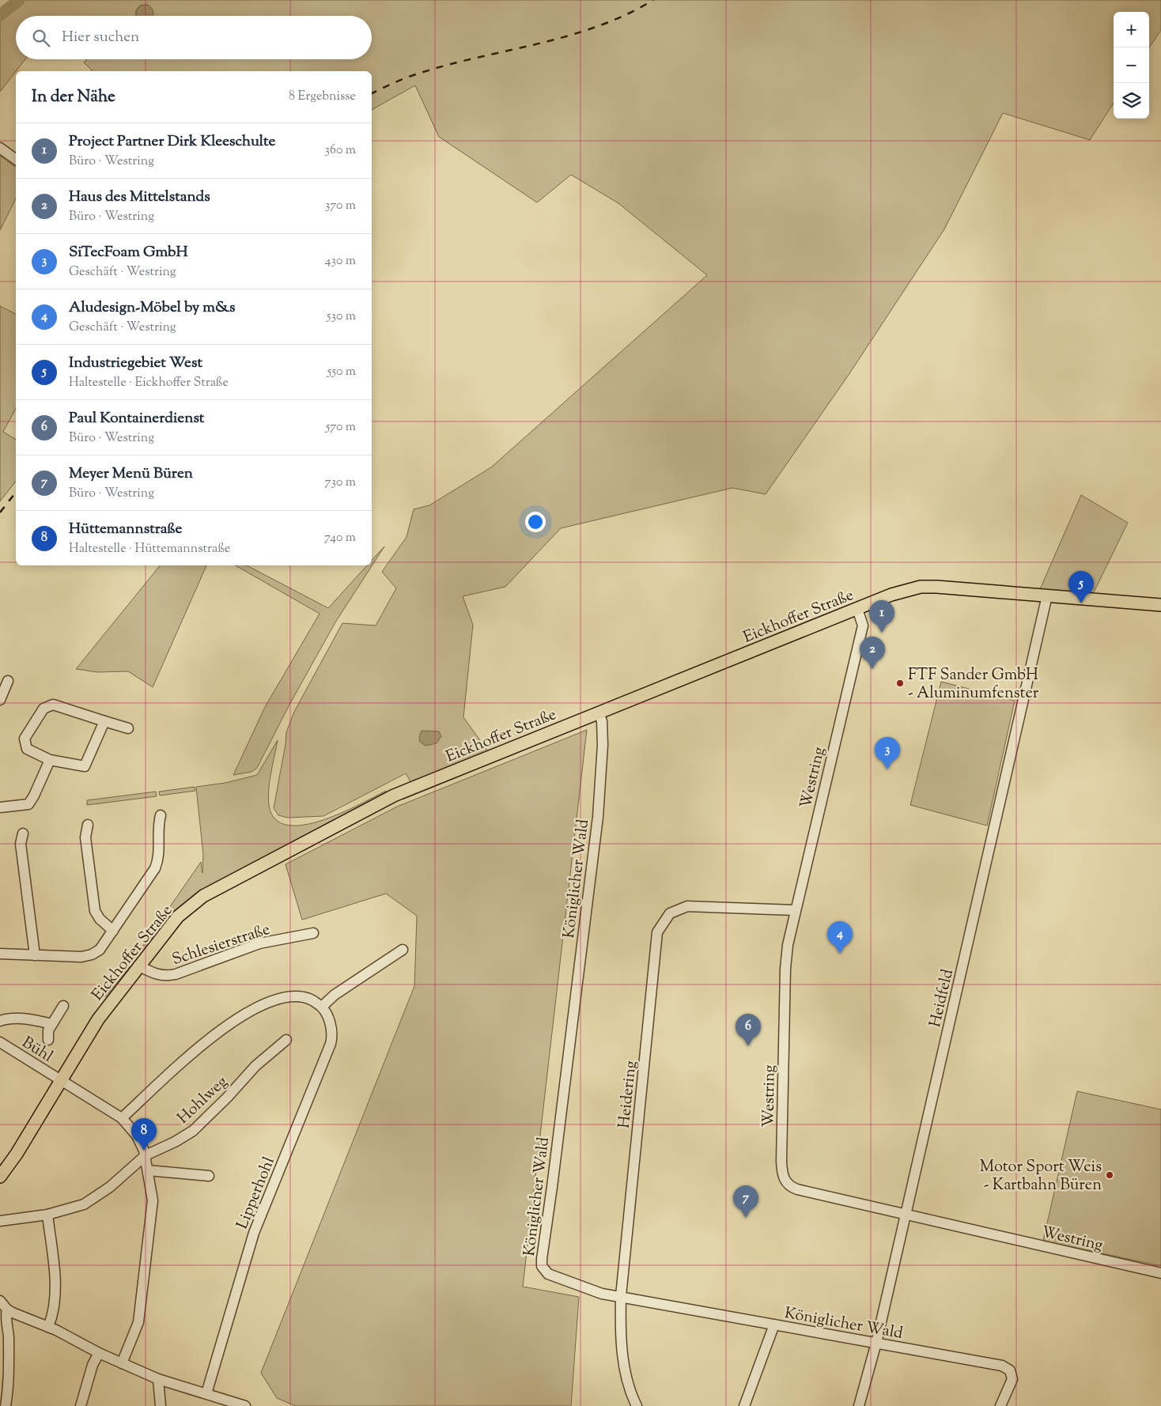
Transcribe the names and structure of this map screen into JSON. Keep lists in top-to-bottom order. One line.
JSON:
{"streets":{"main road":["Eickhoffer Straße"],"street":["Westring","Königlicher Wald","Schlesierstraße","Heidfeld","Bühl","Heidering","Hohlweg","Lipperhohl"]},"crossings":[["Eickhoffer Straße","Westring"],["Eickhoffer Straße","Königlicher Wald"],["Eickhoffer Straße","Schlesierstraße"],["Eickhoffer Straße","Heidfeld"],["Eickhoffer Straße","Bühl"],["Westring","Heidfeld"],["Westring","Heidering"],["Königlicher Wald","Heidfeld"],["Königlicher Wald","Heidering"],["Bühl","Hohlweg"]],"places":["FTF Sander GmbH - Aluminumfenster","Motor Sport Weis - Kartbahn Büren"],"page":{"map_buttons":["+","−"],"search":"Hier suchen","heading":["In der Nähe","8 Ergebnisse"],"list":[{"mark":"1","name":"Project Partner Dirk Kleeschulte","note":"Büro · Westring","value":"360 m"},{"mark":"2","name":"Haus des Mittelstands","note":"Büro · Westring","value":"370 m"},{"mark":"3","name":"SiTecFoam GmbH","note":"Geschäft · Westring","value":"430 m"},{"mark":"4","name":"Aludesign-Möbel by m&s","note":"Geschäft · Westring","value":"530 m"},{"mark":"5","name":"Industriegebiet West","note":"Haltestelle · Eickhoffer Straße","value":"550 m"},{"mark":"6","name":"Paul Kontainerdienst","note":"Büro · Westring","value":"570 m"},{"mark":"7","name":"Meyer Menü Büren","note":"Büro · Westring","value":"730 m"},{"mark":"8","name":"Hüttemannstraße","note":"Haltestelle · Hüttemannstraße","value":"740 m"}],"pins":["5","1","2","3","4","6","8","7"]}}
